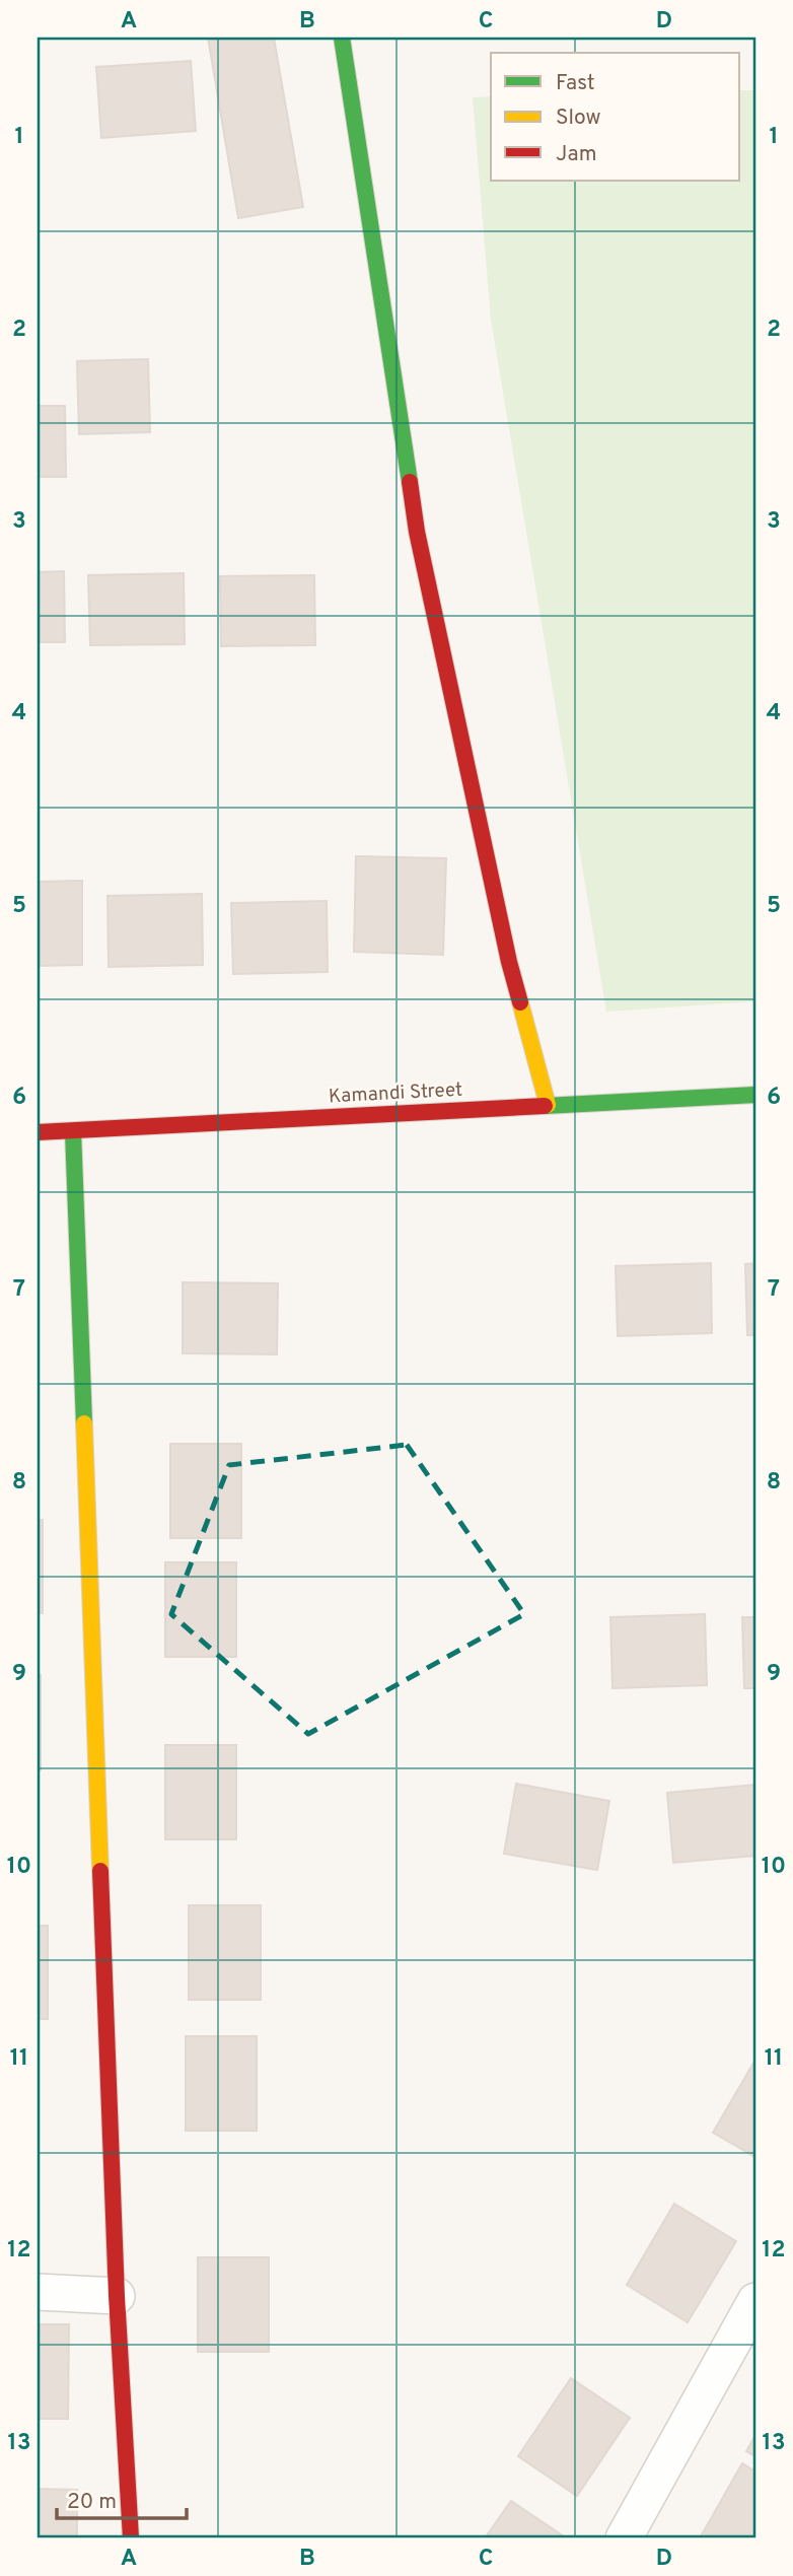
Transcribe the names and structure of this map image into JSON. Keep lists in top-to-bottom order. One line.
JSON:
{"streets":{"street":["Kamandi Street"]},"legend":["Fast","Slow","Jam"],"scale_bar":"20 m","grid":{"columns":["A","B","C","D"],"rows":["1","2","3","4","5","6","7","8","9","10","11","12","13"]}}
